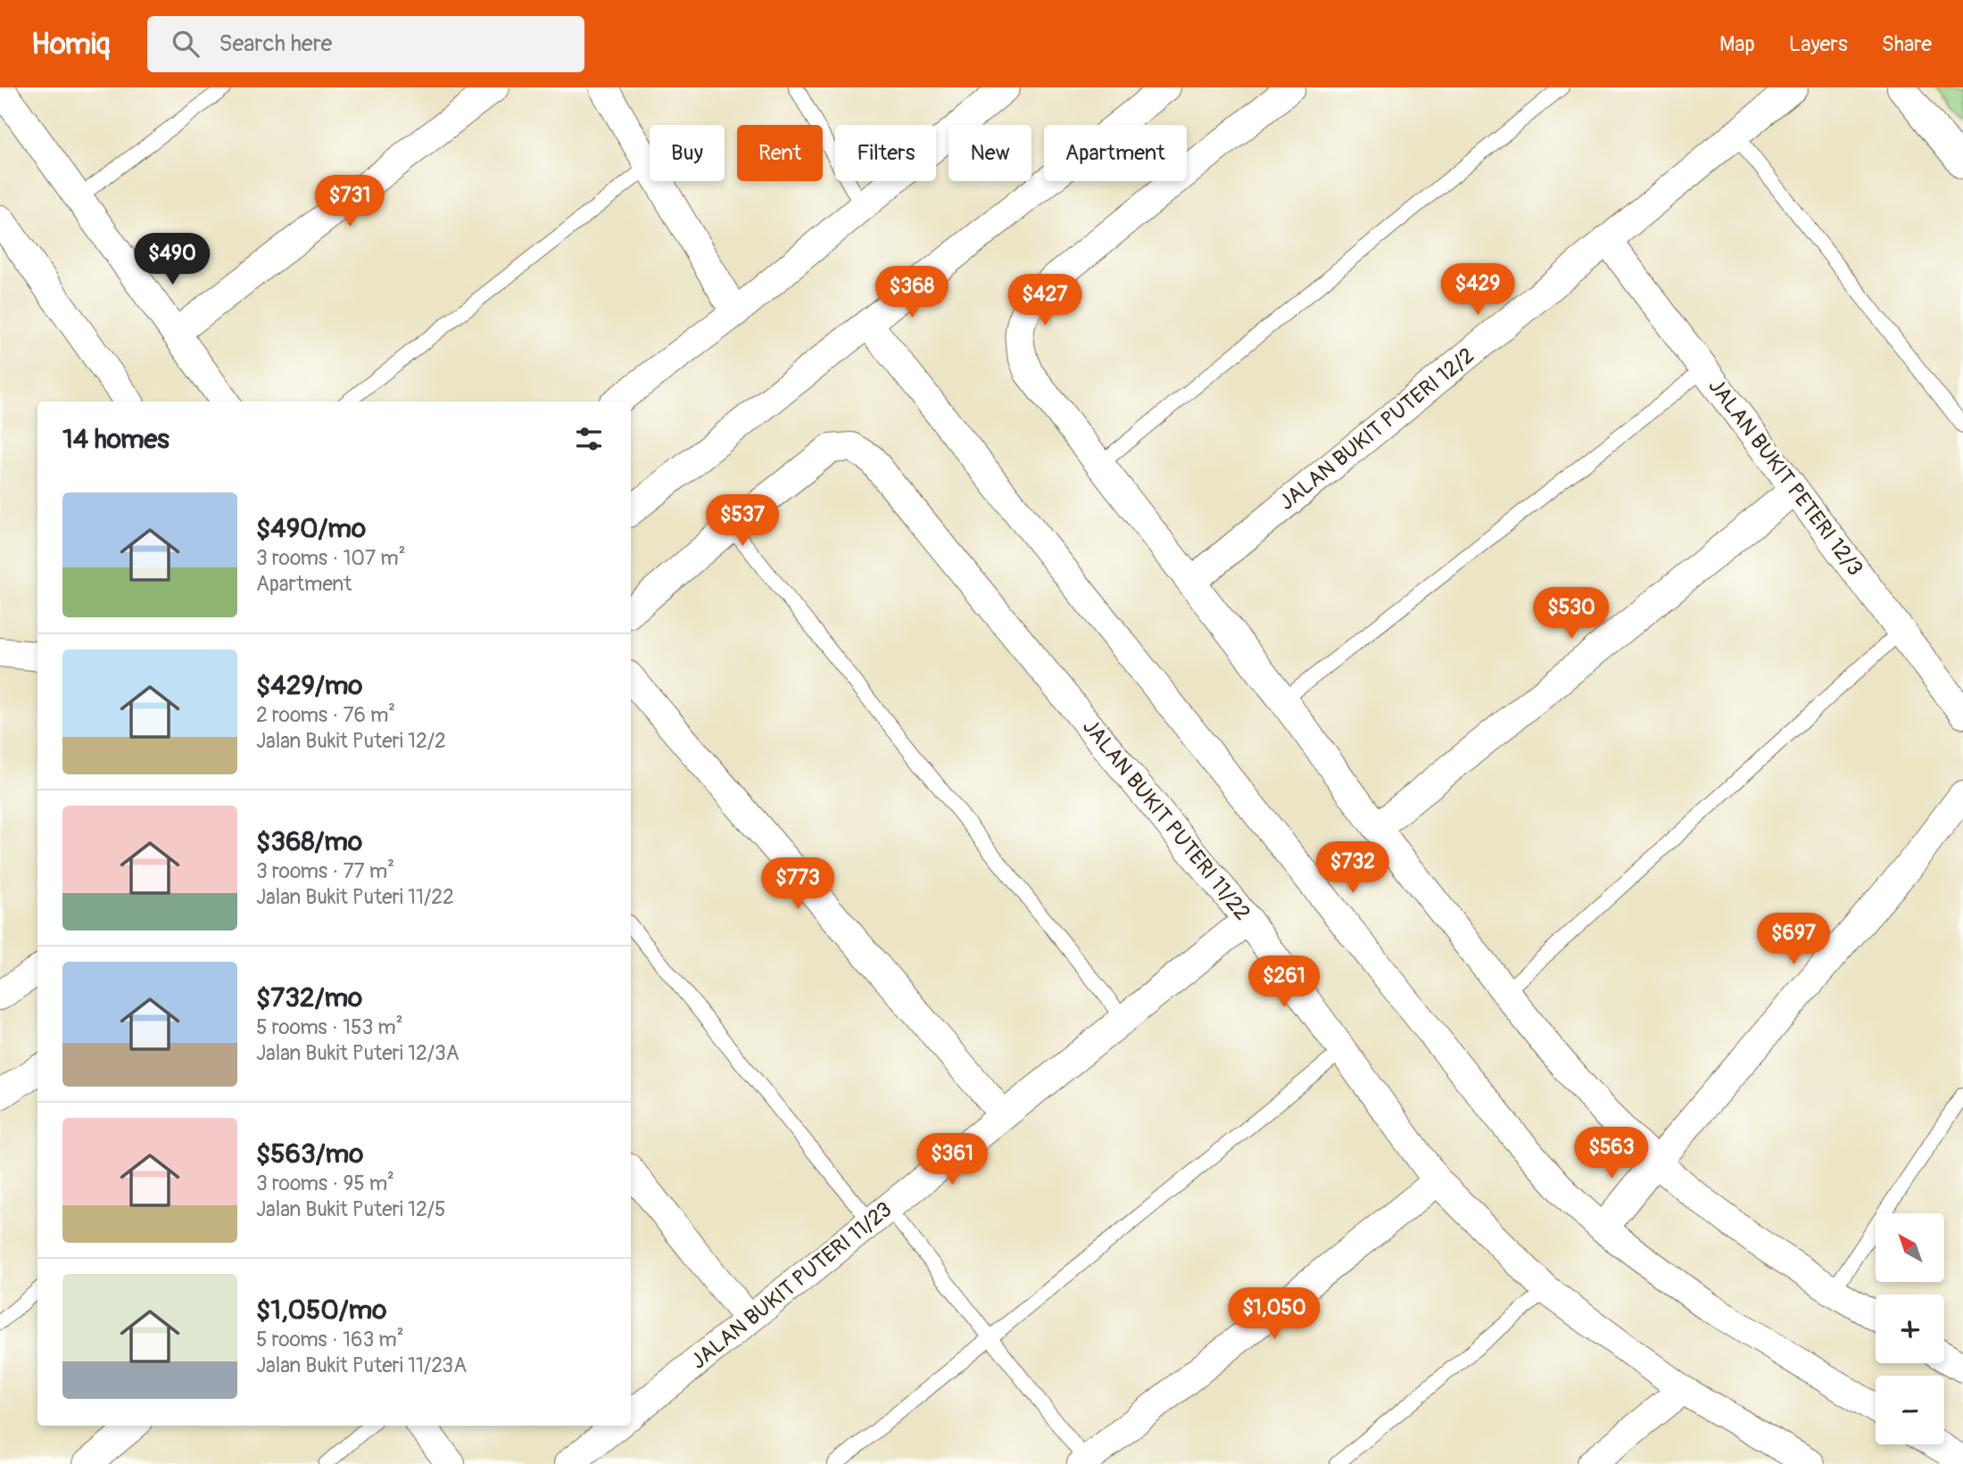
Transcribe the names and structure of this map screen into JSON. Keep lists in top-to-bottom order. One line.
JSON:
{"streets":{"street":["JALAN BUKIT PUTERI 12/2","JALAN BUKIT PETERI 12/3","JALAN BUKIT PUTERI 11/22","JALAN BUKIT PUTERI 11/23"]},"crossings":[["JALAN BUKIT PUTERI 12/2","JALAN BUKIT PETERI 12/3"],["JALAN BUKIT PUTERI 11/22","JALAN BUKIT PUTERI 11/23"]],"north":"top left","page":{"header":"Homiq","search":"Search here","nav":["Map","Layers","Share"],"chip":["Buy","Rent","Filters","New","Apartment"],"price":["$731","$490","$429","$368","$427","$537","$530","$732","$773","$697","$261","$563","$361","$1,050"],"heading":"14 homes","list":[{"name":"$490/mo","note":"3 rooms · 107 m² · Apartment"},{"name":"$429/mo","note":"2 rooms · 76 m² · Jalan Bukit Puteri 12/2"},{"name":"$368/mo","note":"3 rooms · 77 m² · Jalan Bukit Puteri 11/22"},{"name":"$732/mo","note":"5 rooms · 153 m² · Jalan Bukit Puteri 12/3A"},{"name":"$563/mo","note":"3 rooms · 95 m² · Jalan Bukit Puteri 12/5"},{"name":"$1,050/mo","note":"5 rooms · 163 m² · Jalan Bukit Puteri 11/23A"}],"map_buttons":["+","−"]}}
